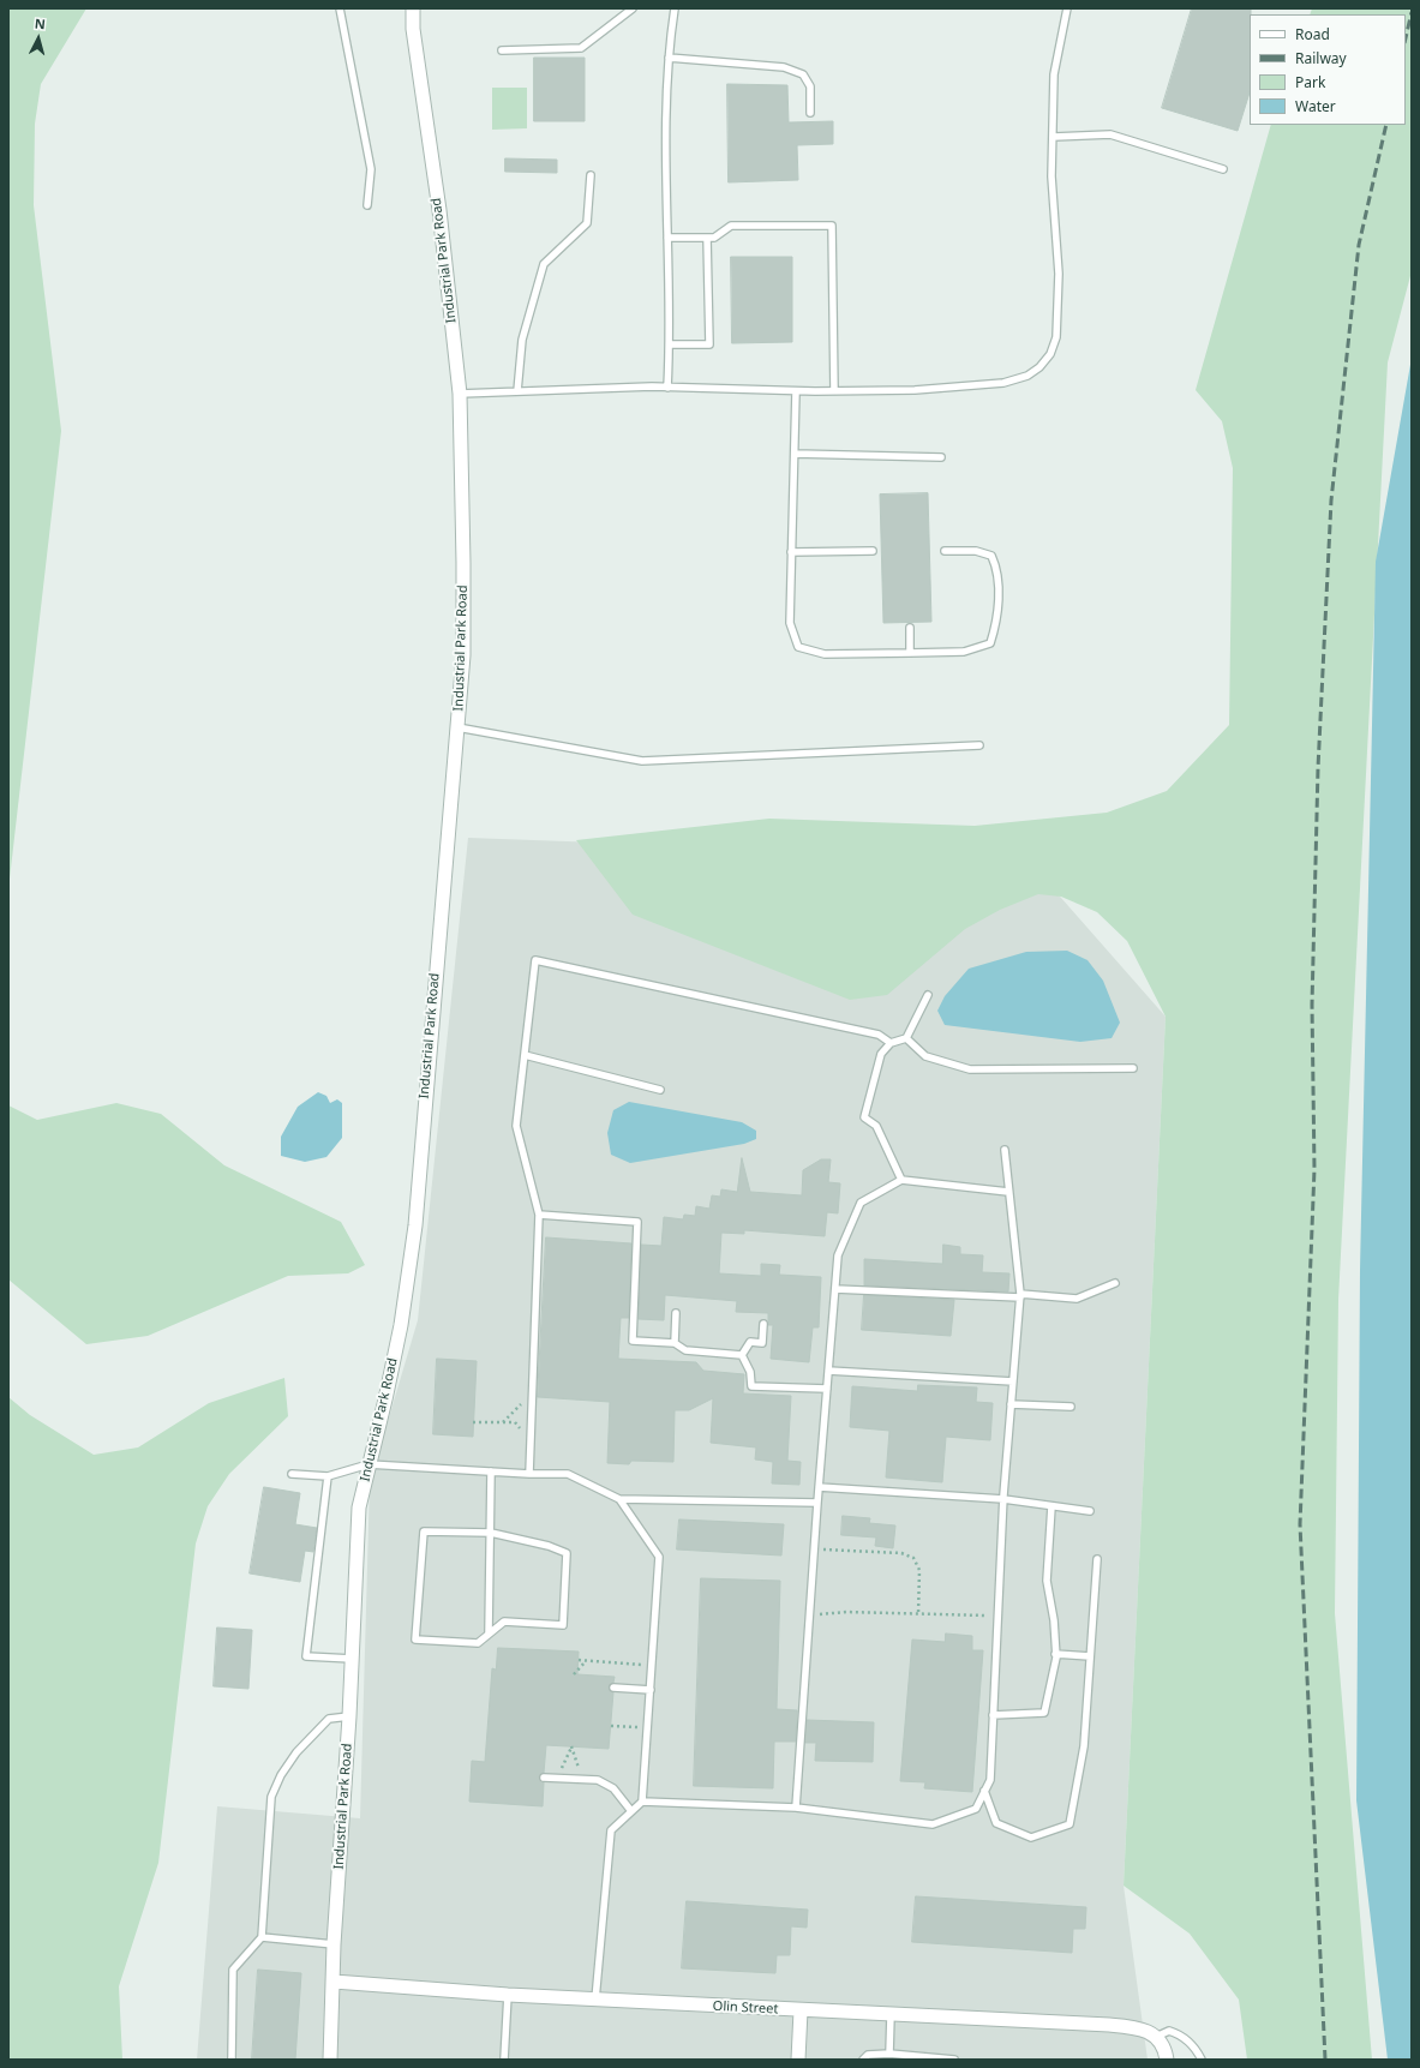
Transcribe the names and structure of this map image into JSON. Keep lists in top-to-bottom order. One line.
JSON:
{"streets":{"street":["Industrial Park Road","Olin Street"]},"crossings":[["Industrial Park Road","Olin Street"]],"legend":["Road","Railway","Park","Water"],"north":"top"}
